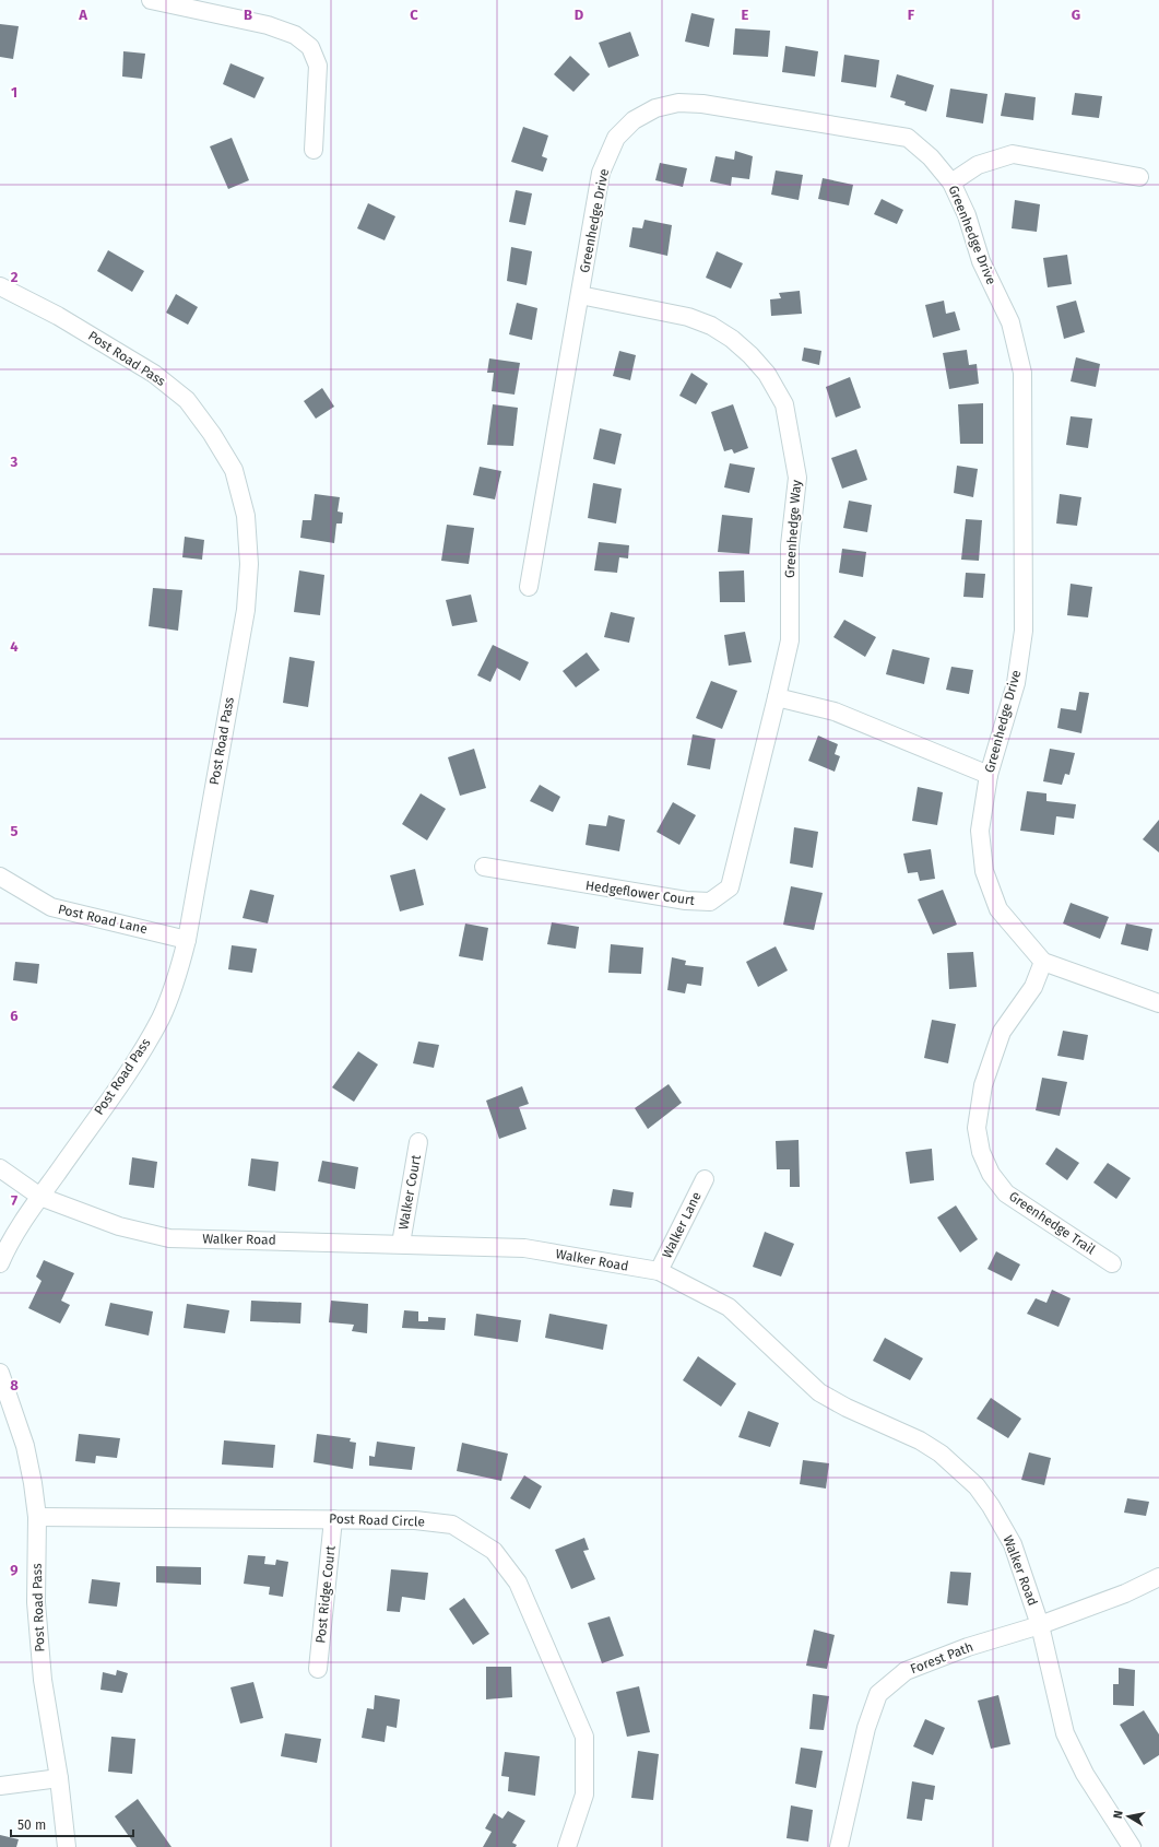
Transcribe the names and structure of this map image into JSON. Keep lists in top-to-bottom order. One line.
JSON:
{"streets":{"street":["Greenhedge Drive","Post Road Pass","Greenhedge Way","Hedgeflower Court","Post Road Lane","Walker Court","Greenhedge Trail","Walker Lane","Walker Road","Post Road Circle","Post Ridge Court","Forest Path"]},"crossings":[["Greenhedge Drive","Greenhedge Way"],["Greenhedge Drive","Greenhedge Trail"],["Post Road Pass","Post Road Lane"],["Post Road Pass","Walker Road"],["Post Road Pass","Post Road Circle"],["Greenhedge Way","Hedgeflower Court"],["Walker Court","Walker Road"],["Walker Lane","Walker Road"],["Walker Road","Forest Path"],["Post Road Circle","Post Ridge Court"]],"scale_bar":"50 m","north":"left","grid":{"columns":["A","B","C","D","E","F","G"],"rows":["1","2","3","4","5","6","7","8","9"]}}
